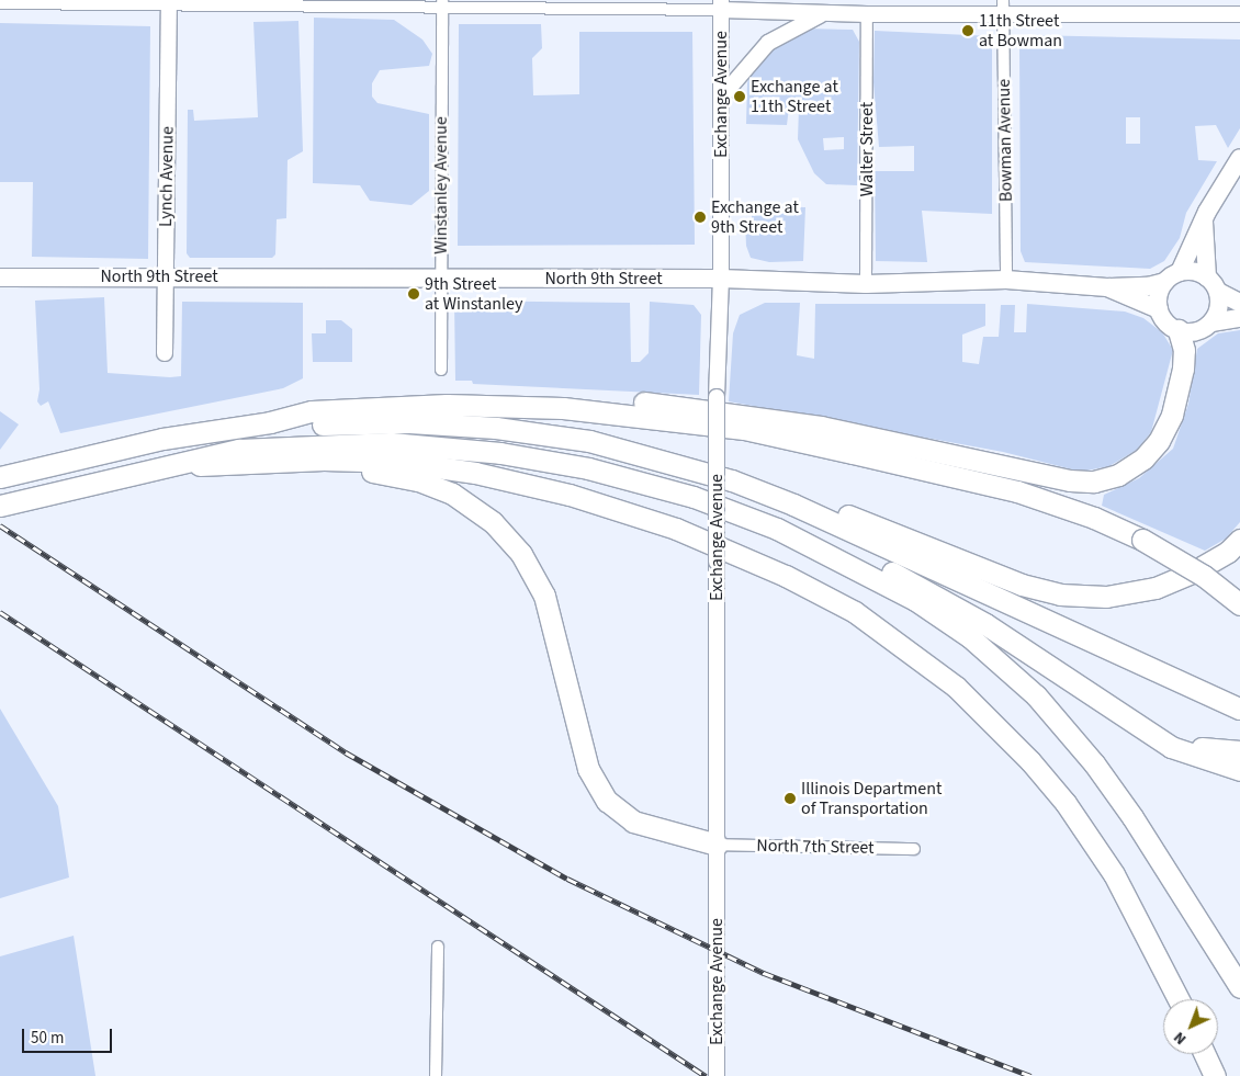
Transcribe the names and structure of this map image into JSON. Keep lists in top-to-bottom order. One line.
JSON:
{"streets":{"main road":["North 9th Street"],"street":["Exchange Avenue","Bowman Avenue","Walter Street","Lynch Avenue","Winstanley Avenue","North 7th Street"]},"crossings":[["Exchange Avenue","North 9th Street"],["Exchange Avenue","North 7th Street"],["Bowman Avenue","North 9th Street"],["Walter Street","North 9th Street"],["Lynch Avenue","North 9th Street"],["Winstanley Avenue","North 9th Street"]],"places":["11th Street at Bowman","Exchange at 11th Street","Exchange at 9th Street","9th Street at Winstanley","Illinois Department of Transportation"],"scale_bar":"50 m","north":"bottom left"}
